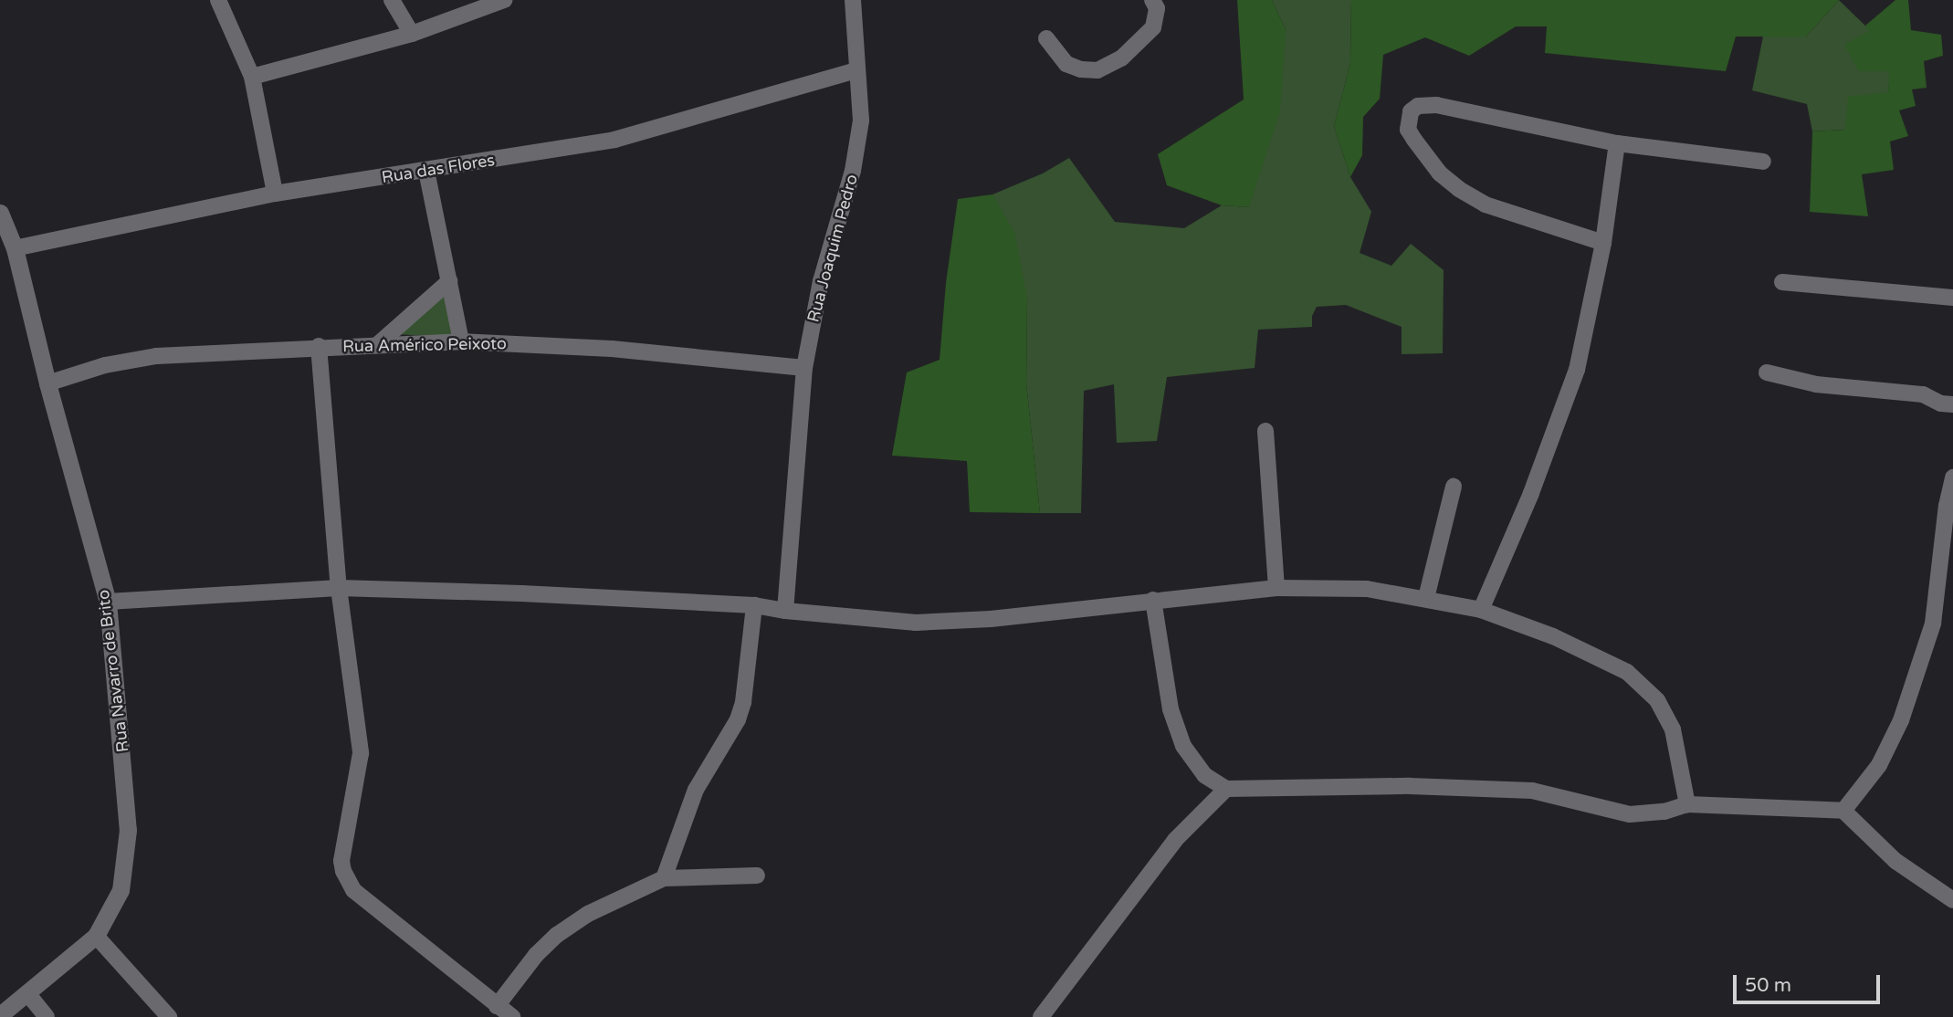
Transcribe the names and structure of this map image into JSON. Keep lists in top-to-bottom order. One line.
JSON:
{"streets":{"main road":["Rua Navarro de Brito"],"street":["Rua das Flores","Rua Joaquim Pedro","Rua Américo Peixoto"]},"crossings":[["Rua das Flores","Rua Joaquim Pedro"],["Rua das Flores","Rua Navarro de Brito"],["Rua Joaquim Pedro","Rua Américo Peixoto"],["Rua Américo Peixoto","Rua Navarro de Brito"]],"scale_bar":"50 m"}
